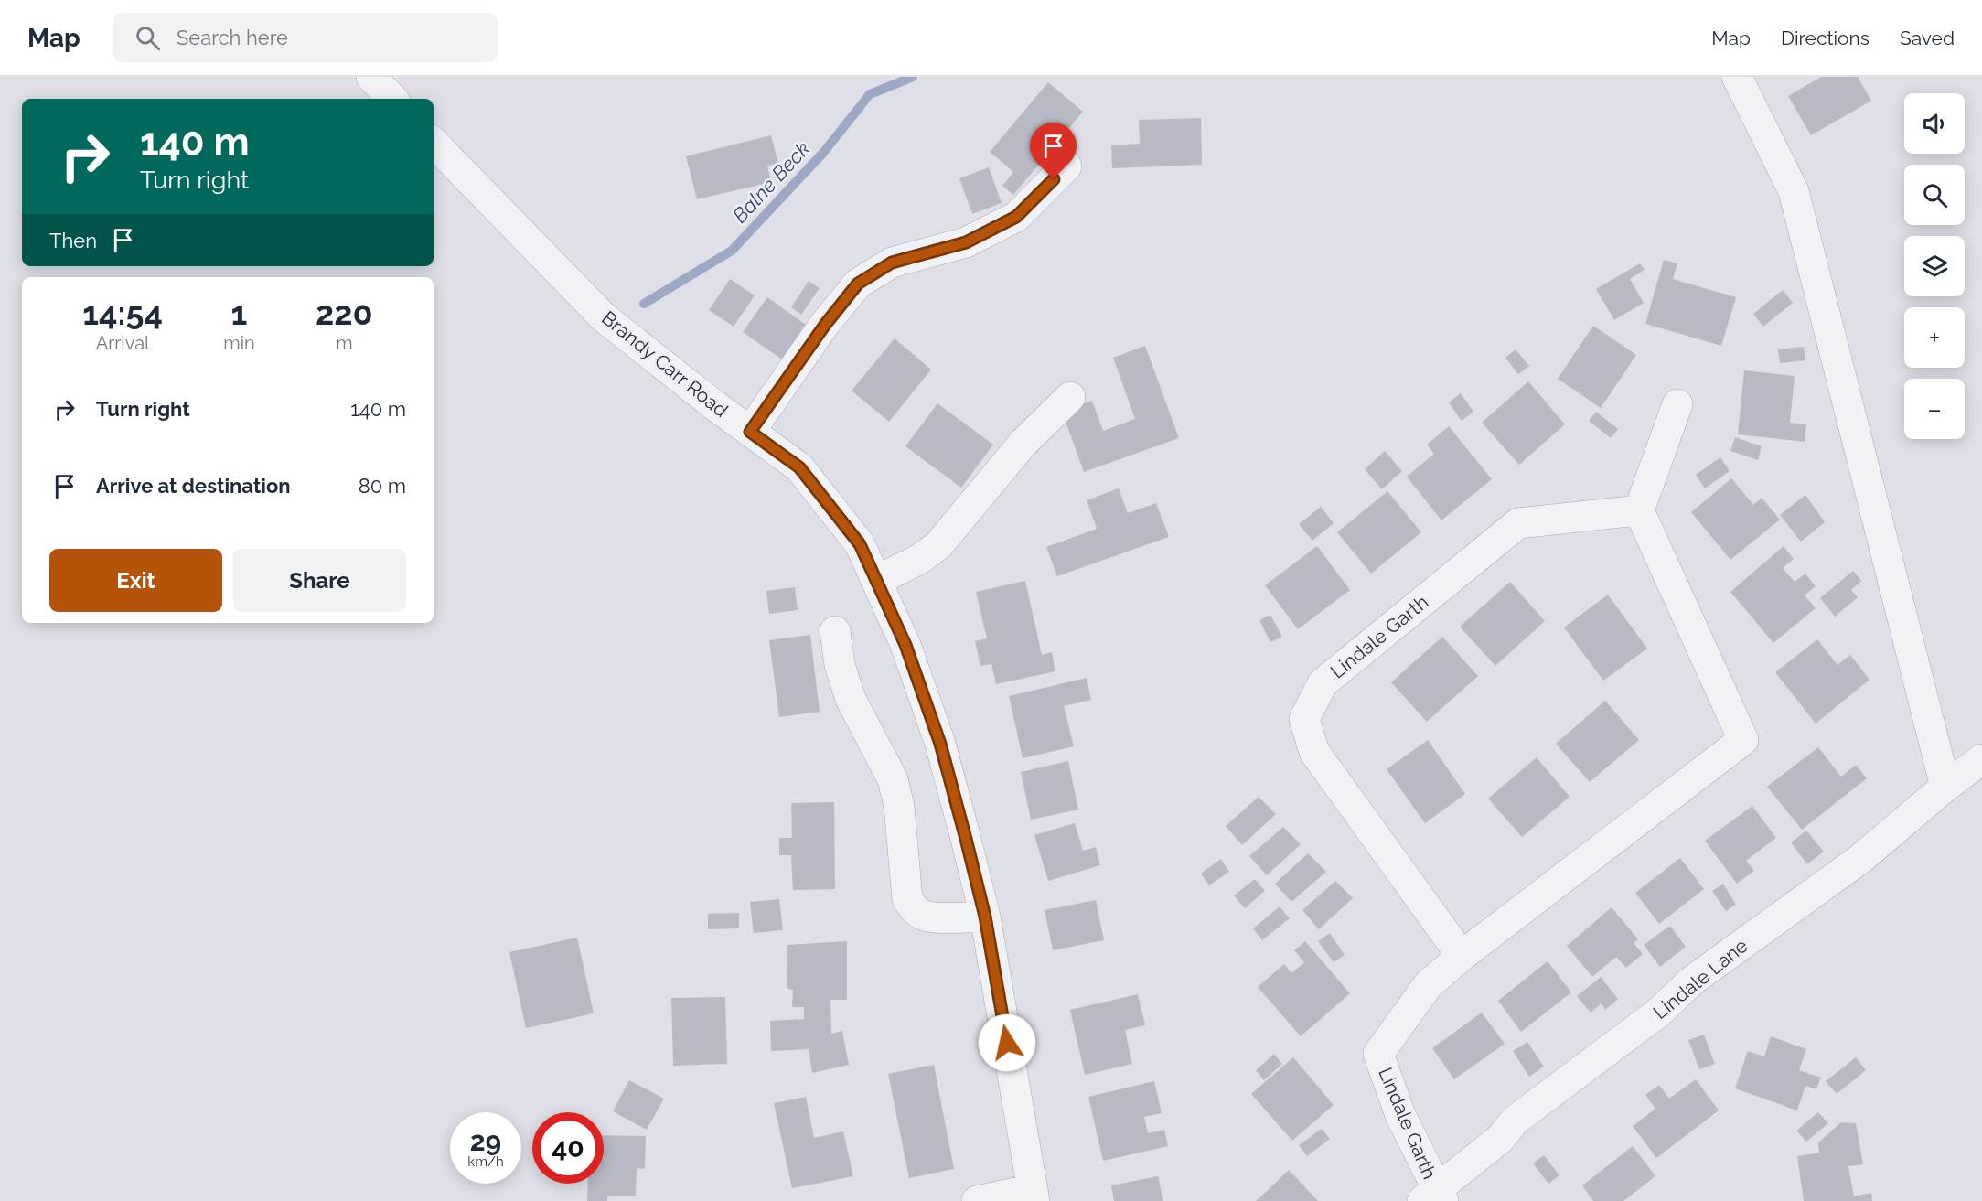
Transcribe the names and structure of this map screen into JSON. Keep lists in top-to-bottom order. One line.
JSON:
{"streets":{"street":["Brandy Carr Road","Lindale Garth","Lindale Lane"]},"crossings":[["Lindale Garth","Lindale Lane"]],"water":["Balne Beck"],"page":{"header":"Map","search":"Search here","nav":["Map","Directions","Saved"],"map_buttons":["+","−"],"turn":["140 m","Turn right"],"then":"Then","eta":["14:54","Arrival","1","min","220","m"],"list":[{"name":"Turn right","value":"140 m"},{"name":"Arrive at destination","value":"80 m"}],"buttons":["Exit","Share"],"speed":"29 km/h","limit":"40"}}
